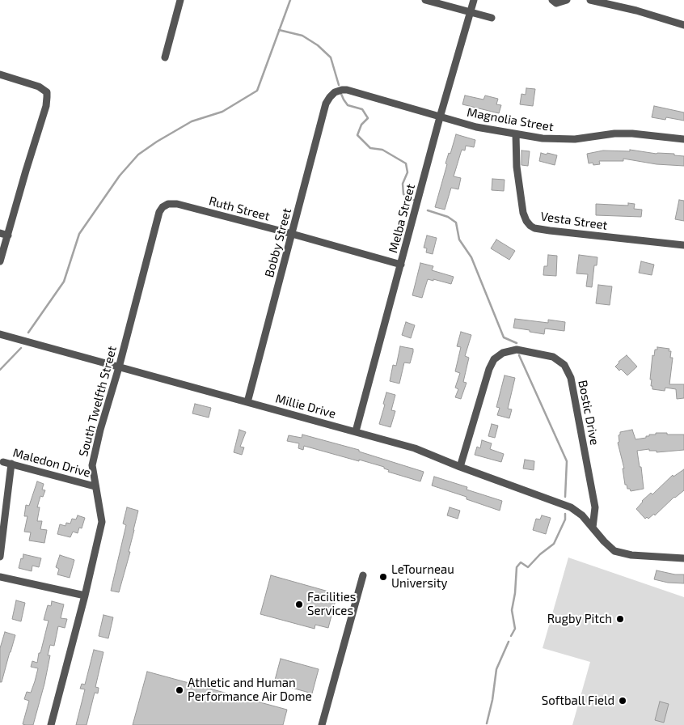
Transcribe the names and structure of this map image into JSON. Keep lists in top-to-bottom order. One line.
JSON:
{"streets":{"street":["Magnolia Street","Ruth Street","Melba Street","Vesta Street","Bobby Street","South Twelfth Street","Millie Drive","Bostic Drive","Maledon Drive"]},"crossings":[["Magnolia Street","Melba Street"],["Magnolia Street","Vesta Street"],["Magnolia Street","Bobby Street"],["Ruth Street","Melba Street"],["Ruth Street","Bobby Street"],["Ruth Street","South Twelfth Street"],["Melba Street","Millie Drive"],["Bobby Street","Millie Drive"],["South Twelfth Street","Millie Drive"],["South Twelfth Street","Maledon Drive"],["Millie Drive","Bostic Drive"]],"places":["LeTourneau University","Facilities Services","Rugby Pitch","Athletic and Human Performance Air Dome","Softball Field"]}
